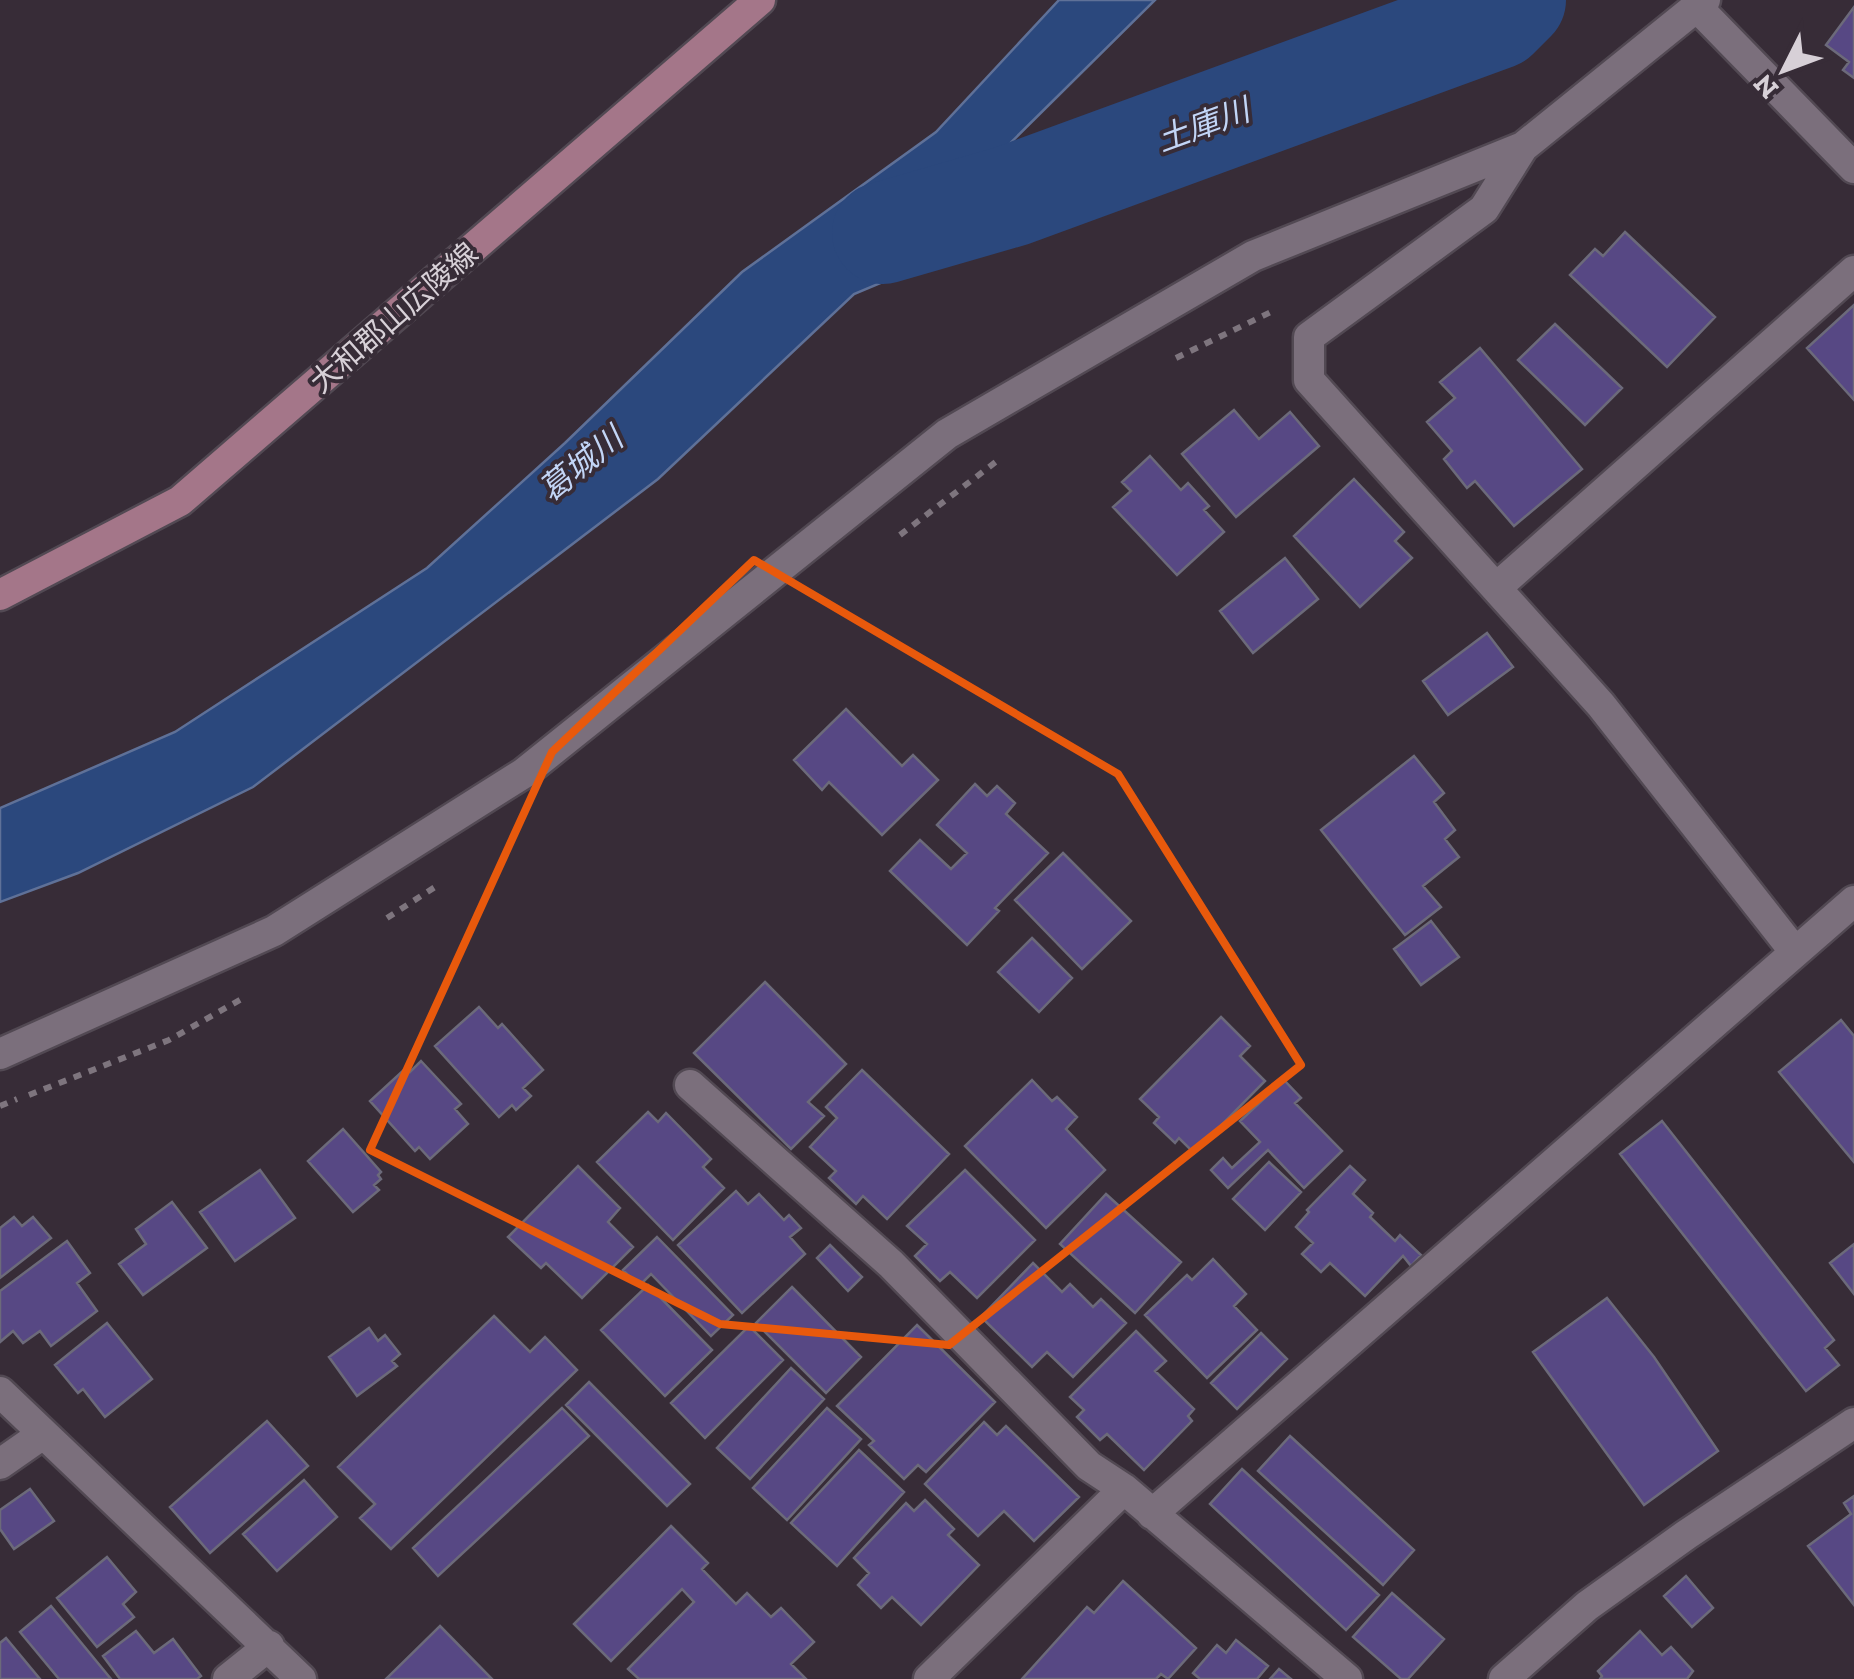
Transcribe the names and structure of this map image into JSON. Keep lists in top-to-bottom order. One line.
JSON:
{"streets":{"main road":["大和郡山広陵線"]},"water":["土庫川","葛城川"],"north":"bottom left"}
